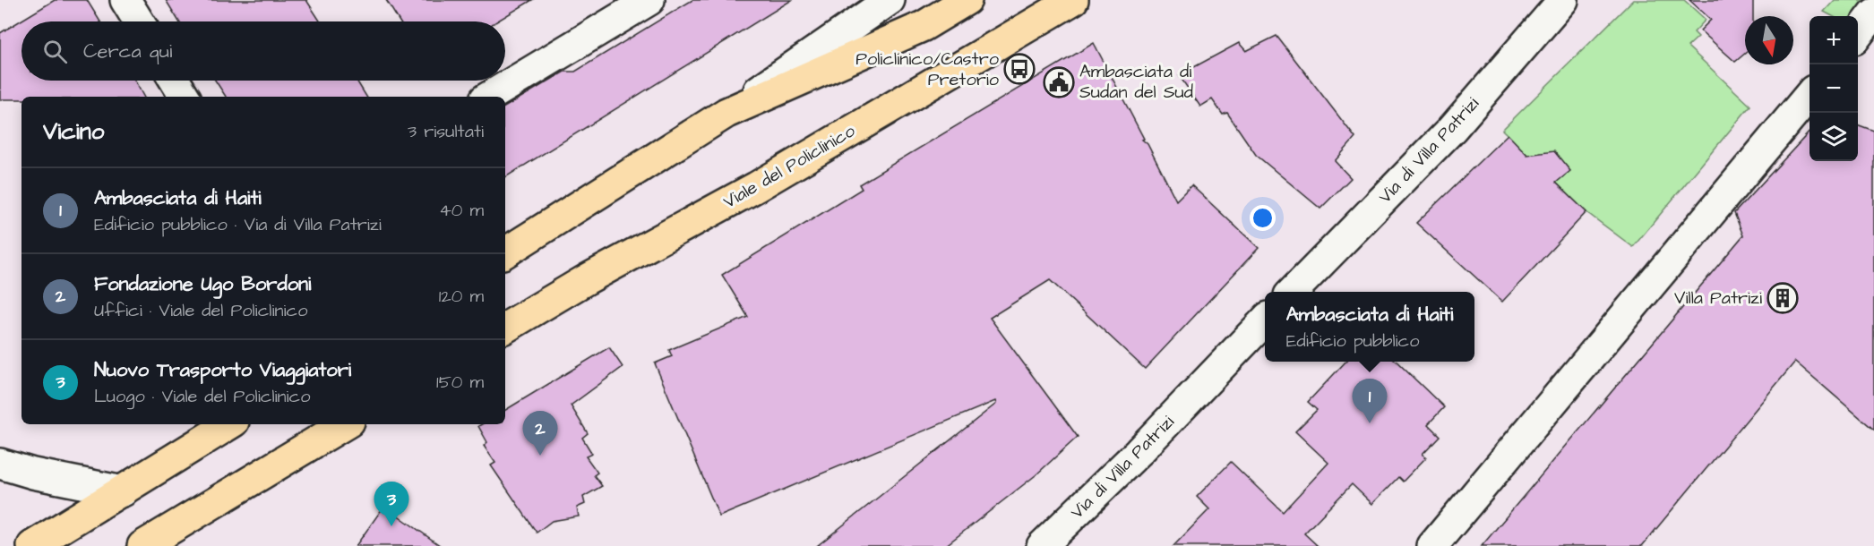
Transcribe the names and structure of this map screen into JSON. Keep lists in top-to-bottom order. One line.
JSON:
{"streets":{"main road":["Viale del Policlinico"],"street":["Via di Villa Patrizi"]},"places":{"bus stop":["Policlinico/Castro Pretorio"],"public building":["Ambasciata di Sudan del Sud"],"building":["Villa Patrizi"]},"north":"bottom","page":{"map_buttons":["+","−"],"search":"Cerca qui","heading":["Vicino","3 risultati"],"list":[{"mark":"1","name":"Ambasciata di Haiti","note":"Edificio pubblico · Via di Villa Patrizi","value":"40 m"},{"mark":"2","name":"Fondazione Ugo Bordoni","note":"Uffici · Viale del Policlinico","value":"120 m"},{"mark":"3","name":"Nuovo Trasporto Viaggiatori","note":"Luogo · Viale del Policlinico","value":"150 m"}],"popup":["Ambasciata di Haiti","Edificio pubblico"],"pins":["1","2","3"]}}
